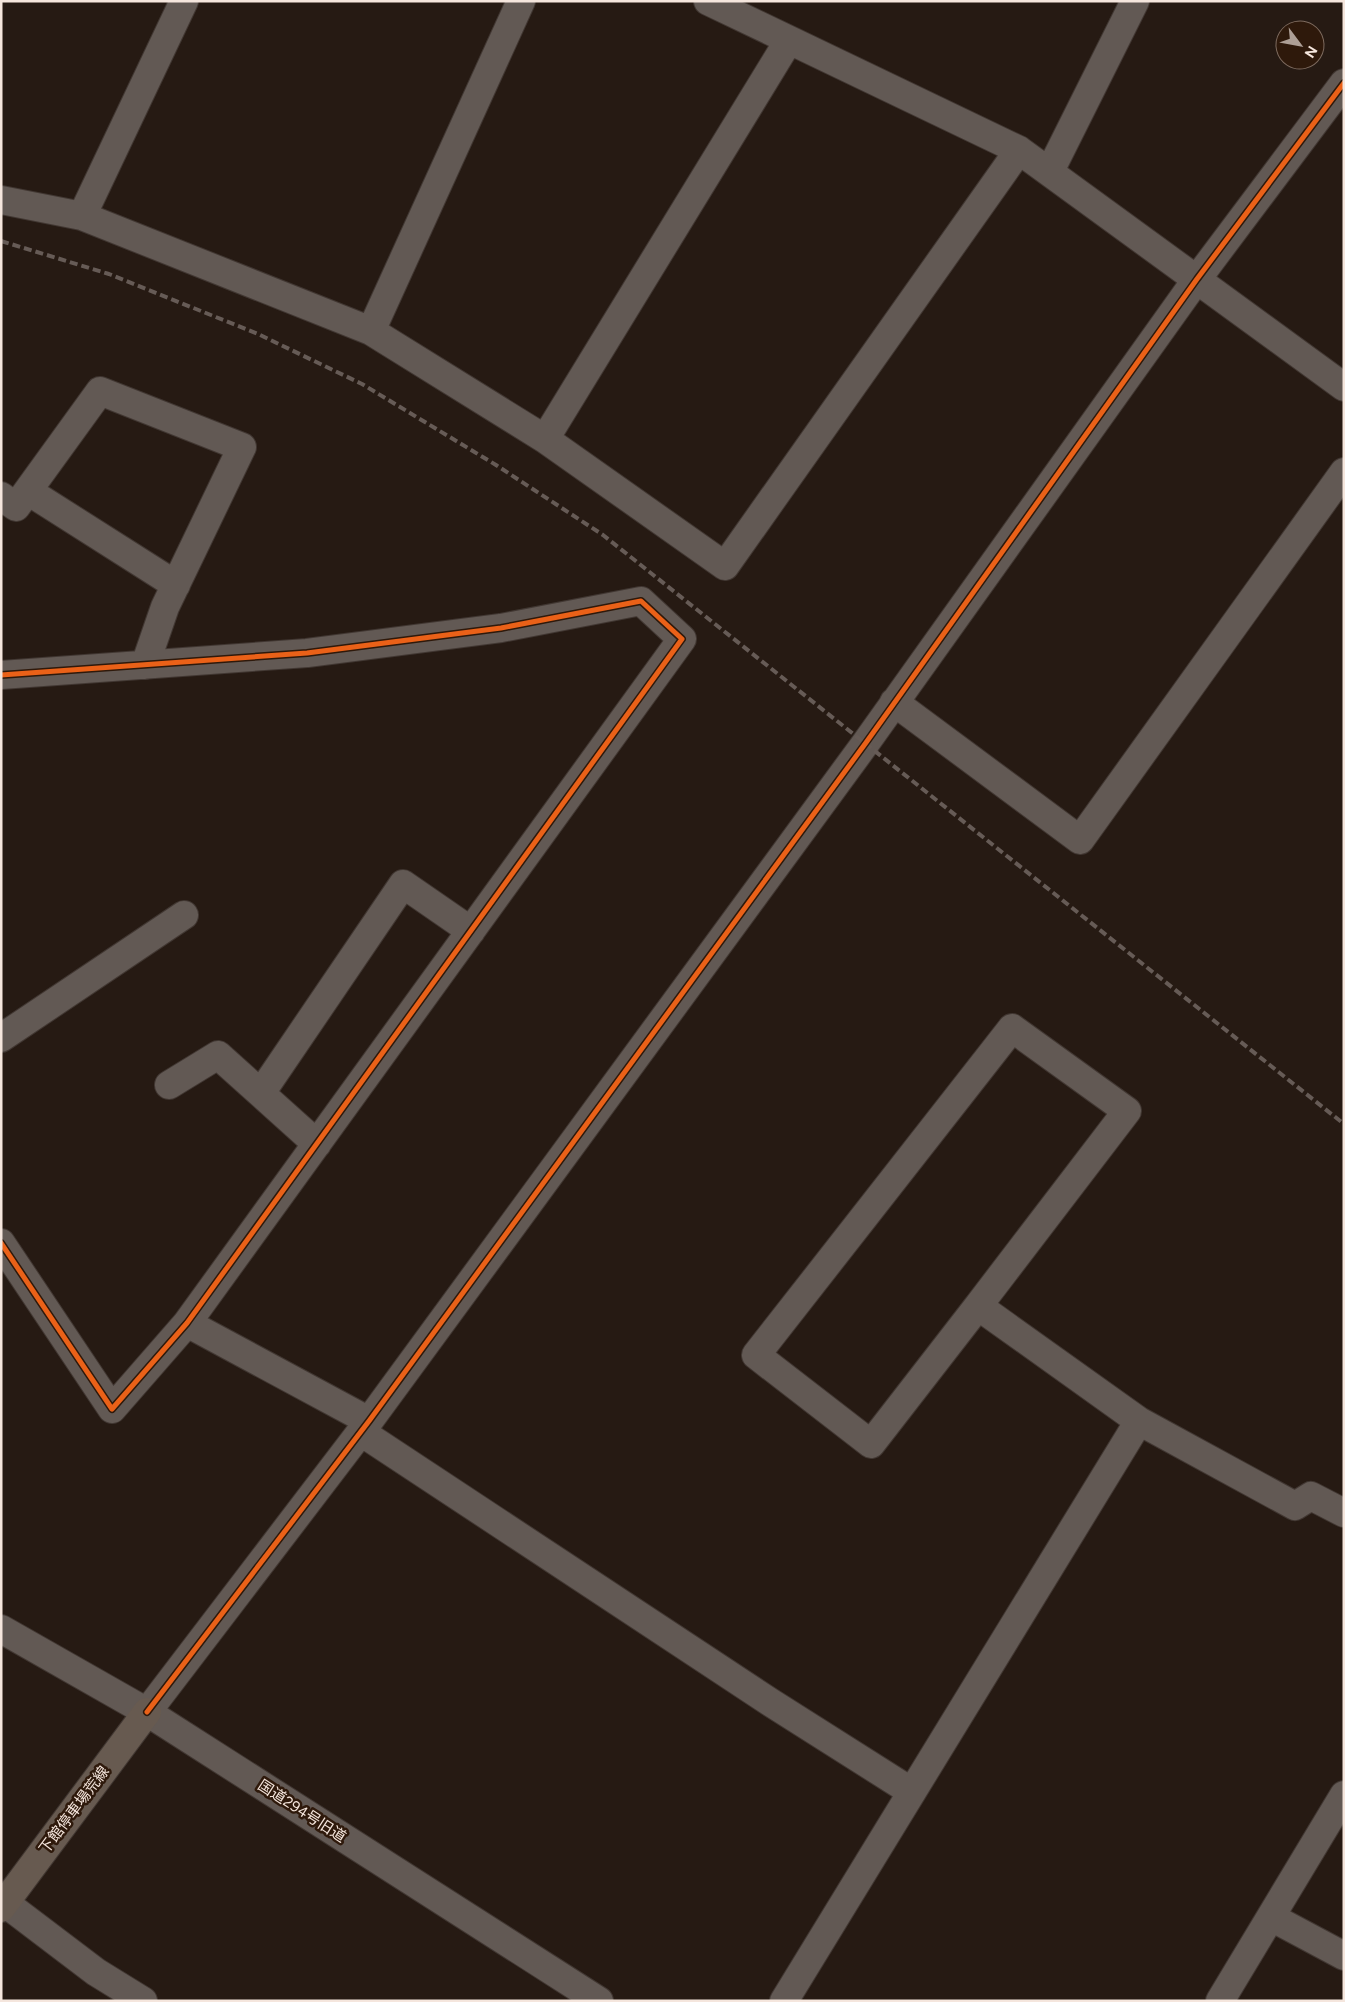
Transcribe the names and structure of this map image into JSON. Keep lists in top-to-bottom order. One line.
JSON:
{"streets":{"main road":["下館停車場荒線"],"street":["国道294号旧道"]},"crossings":[["下館停車場荒線","国道294号旧道"]],"north":"bottom right"}
